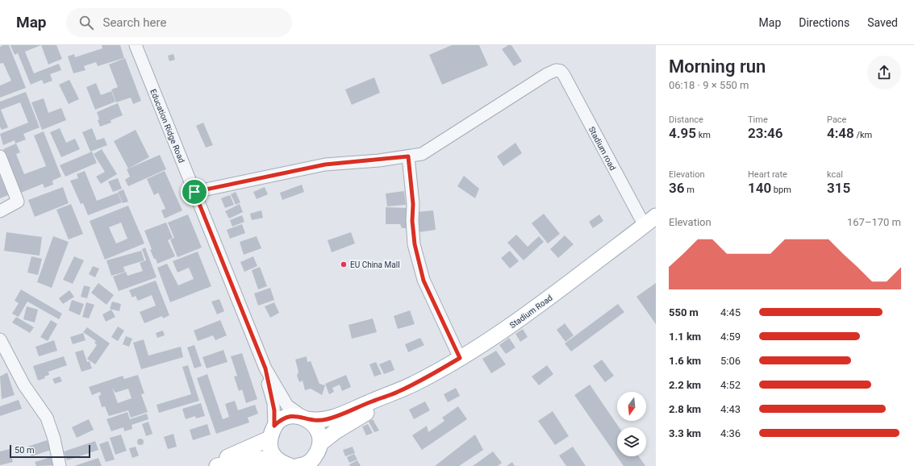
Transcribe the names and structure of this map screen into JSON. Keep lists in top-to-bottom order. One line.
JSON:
{"streets":{"main road":["Stadium Road"],"street":["Education Ridge Road","Stadium road"]},"crossings":[["Education Ridge Road","Stadium Road"],["Stadium road","Stadium Road"]],"places":["EU China Mall"],"scale_bar":"50 m","north":"bottom","page":{"header":"Map","search":"Search here","nav":["Map","Directions","Saved"],"heading":["Morning run","06:18 · 9 × 550 m"],"stats":[["Distance","4.95 km"],["Time","23:46"],["Pace","4:48 /km"],["Elevation","36 m"],["Heart rate","140 bpm"],["kcal","315"]],"chart":["Elevation","167–170 m"],"list":[{"name":"550 m","note":"4:45"},{"name":"1.1 km","note":"4:59"},{"name":"1.6 km","note":"5:06"},{"name":"2.2 km","note":"4:52"},{"name":"2.8 km","note":"4:43"},{"name":"3.3 km","note":"4:36"}],"scale":"50 m"}}
